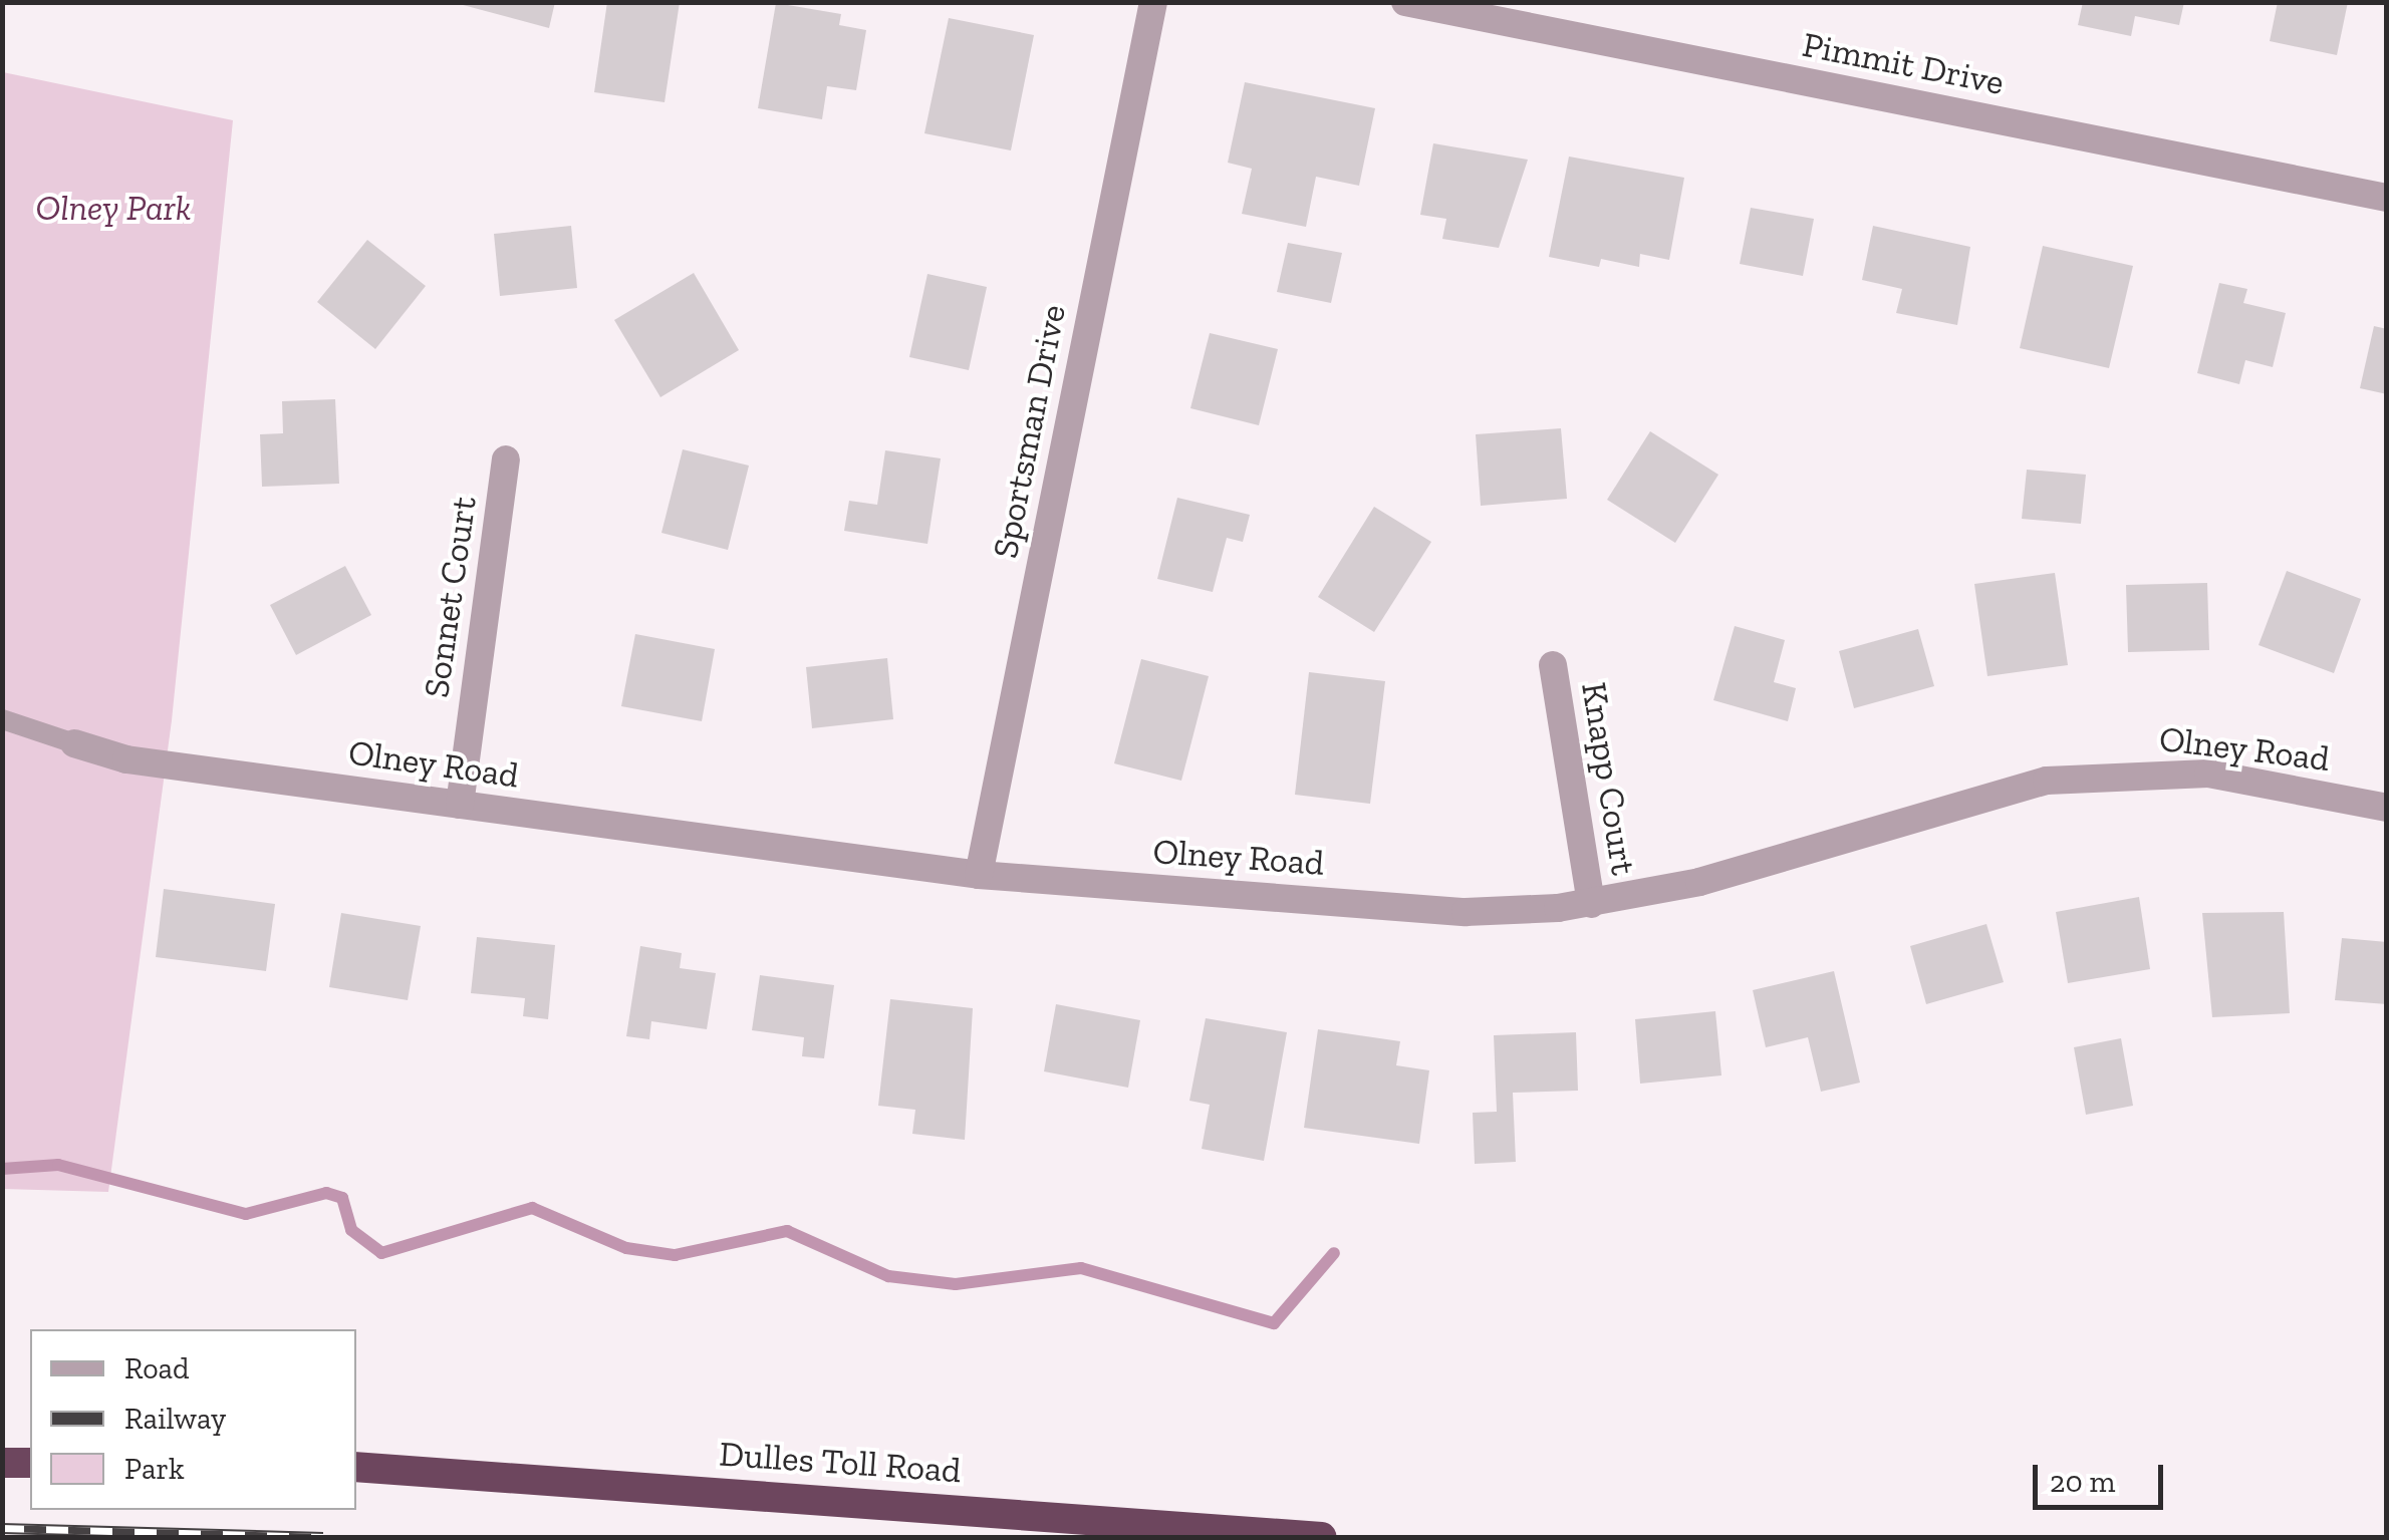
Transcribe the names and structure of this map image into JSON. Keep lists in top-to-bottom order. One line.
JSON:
{"streets":{"highway":["Dulles Toll Road"],"street":["Pimmit Drive","Sportsman Drive","Sonnet Court","Olney Road","Knapp Court"]},"crossings":[["Sportsman Drive","Olney Road"],["Sonnet Court","Olney Road"],["Olney Road","Knapp Court"]],"parks":["Olney Park"],"legend":["Road","Railway","Park"],"scale_bar":"20 m"}
